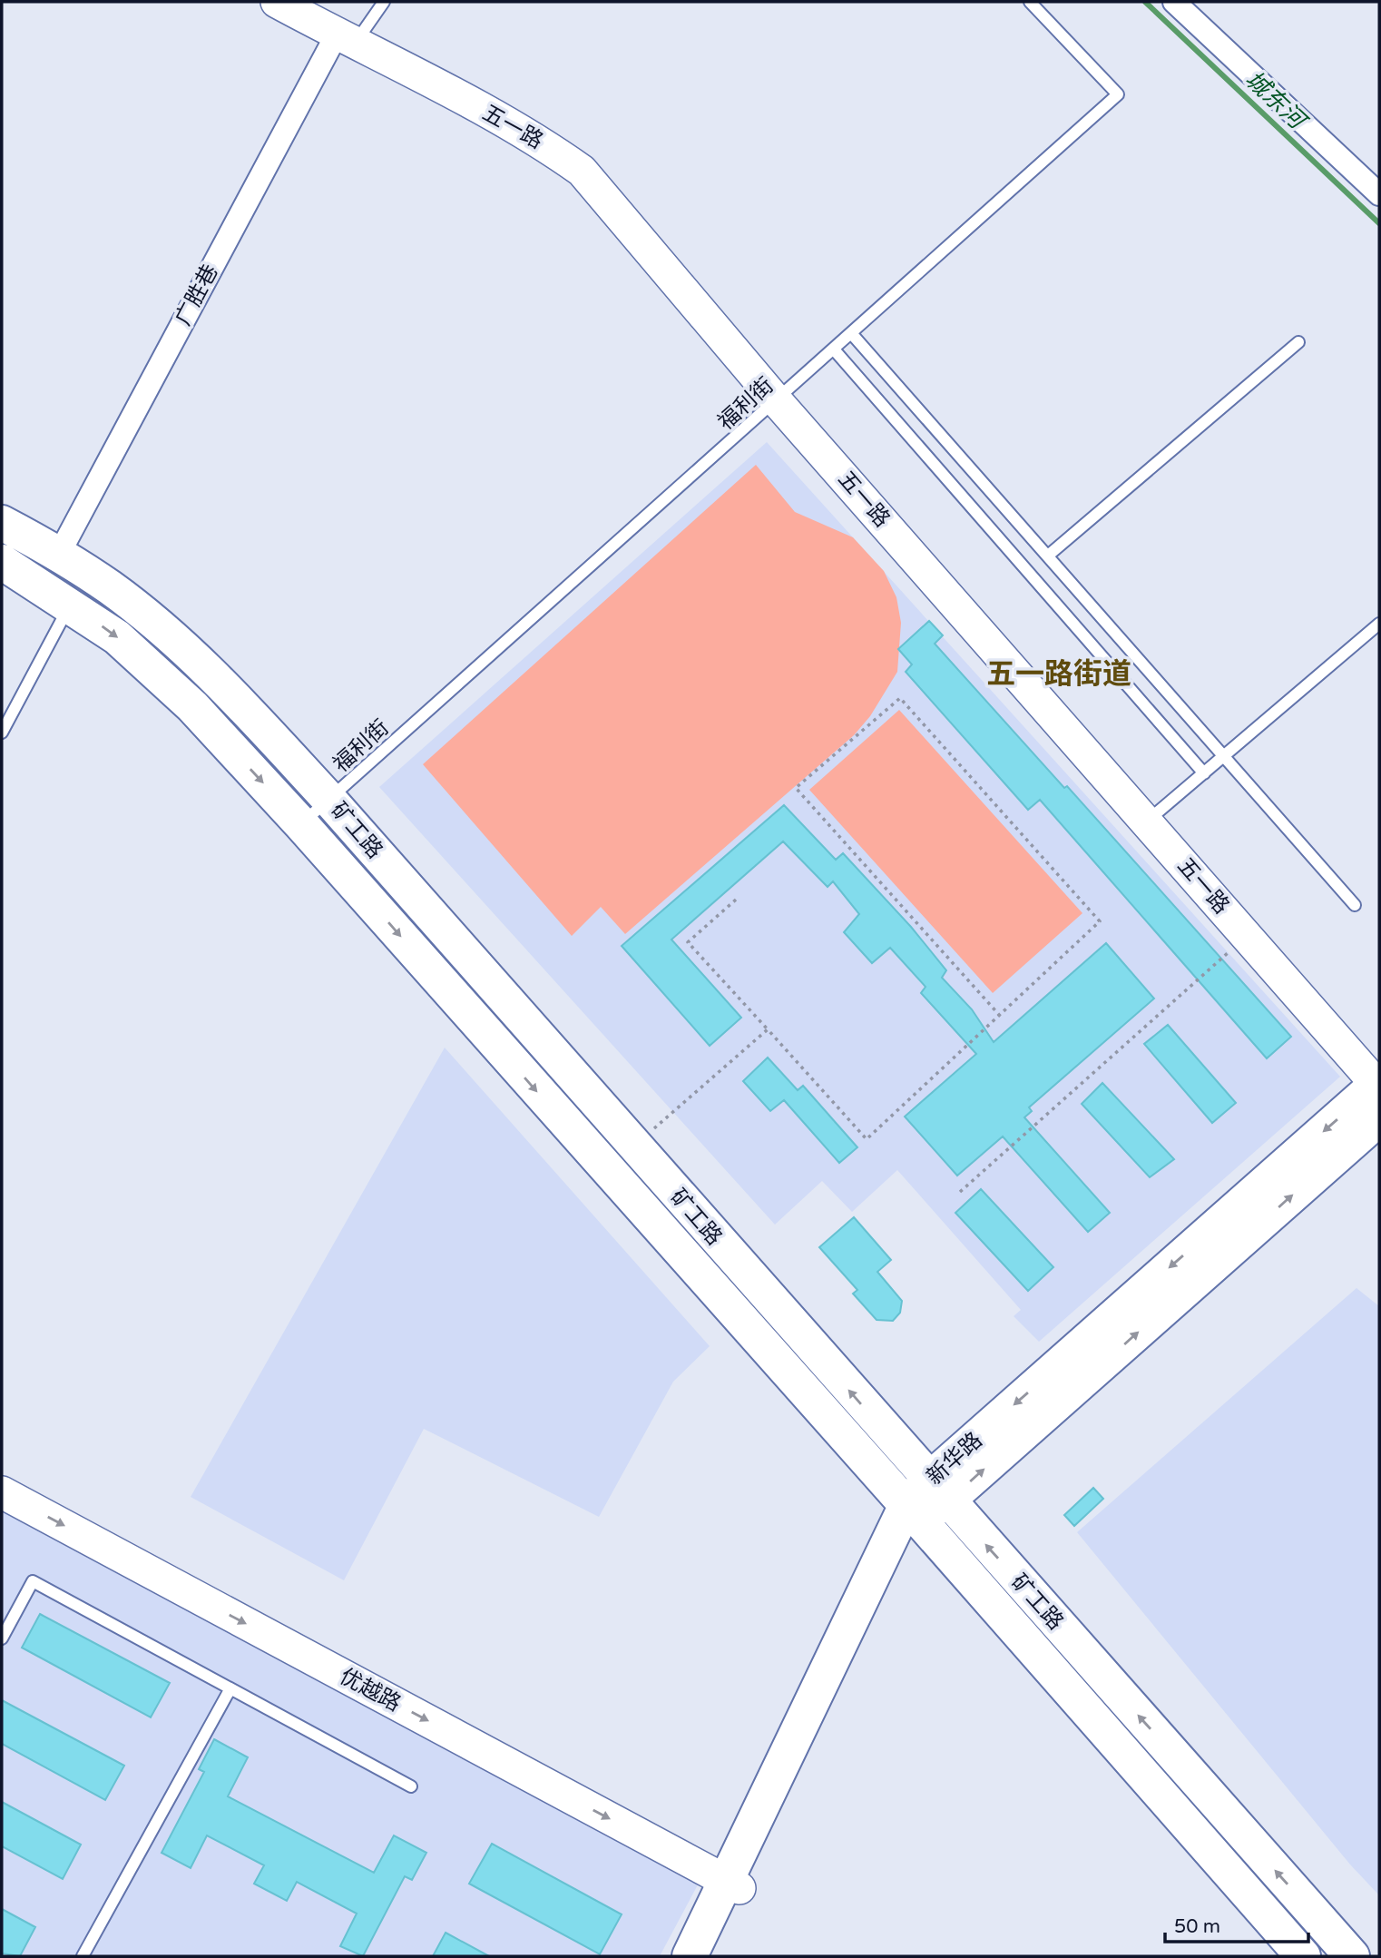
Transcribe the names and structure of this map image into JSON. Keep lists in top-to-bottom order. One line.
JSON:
{"streets":{"main road":["矿工路","新华路"],"street":["五一路","广胜巷","优越路"],"lane":["福利街"]},"crossings":[["五一路","广胜巷"],["五一路","福利街"],["五一路","新华路"],["广胜巷","矿工路"],["福利街","矿工路"],["矿工路","新华路"],["新华路","优越路"]],"one_way":["优越路"],"districts":["五一路街道"],"water":["城东河"],"scale_bar":"50 m"}
